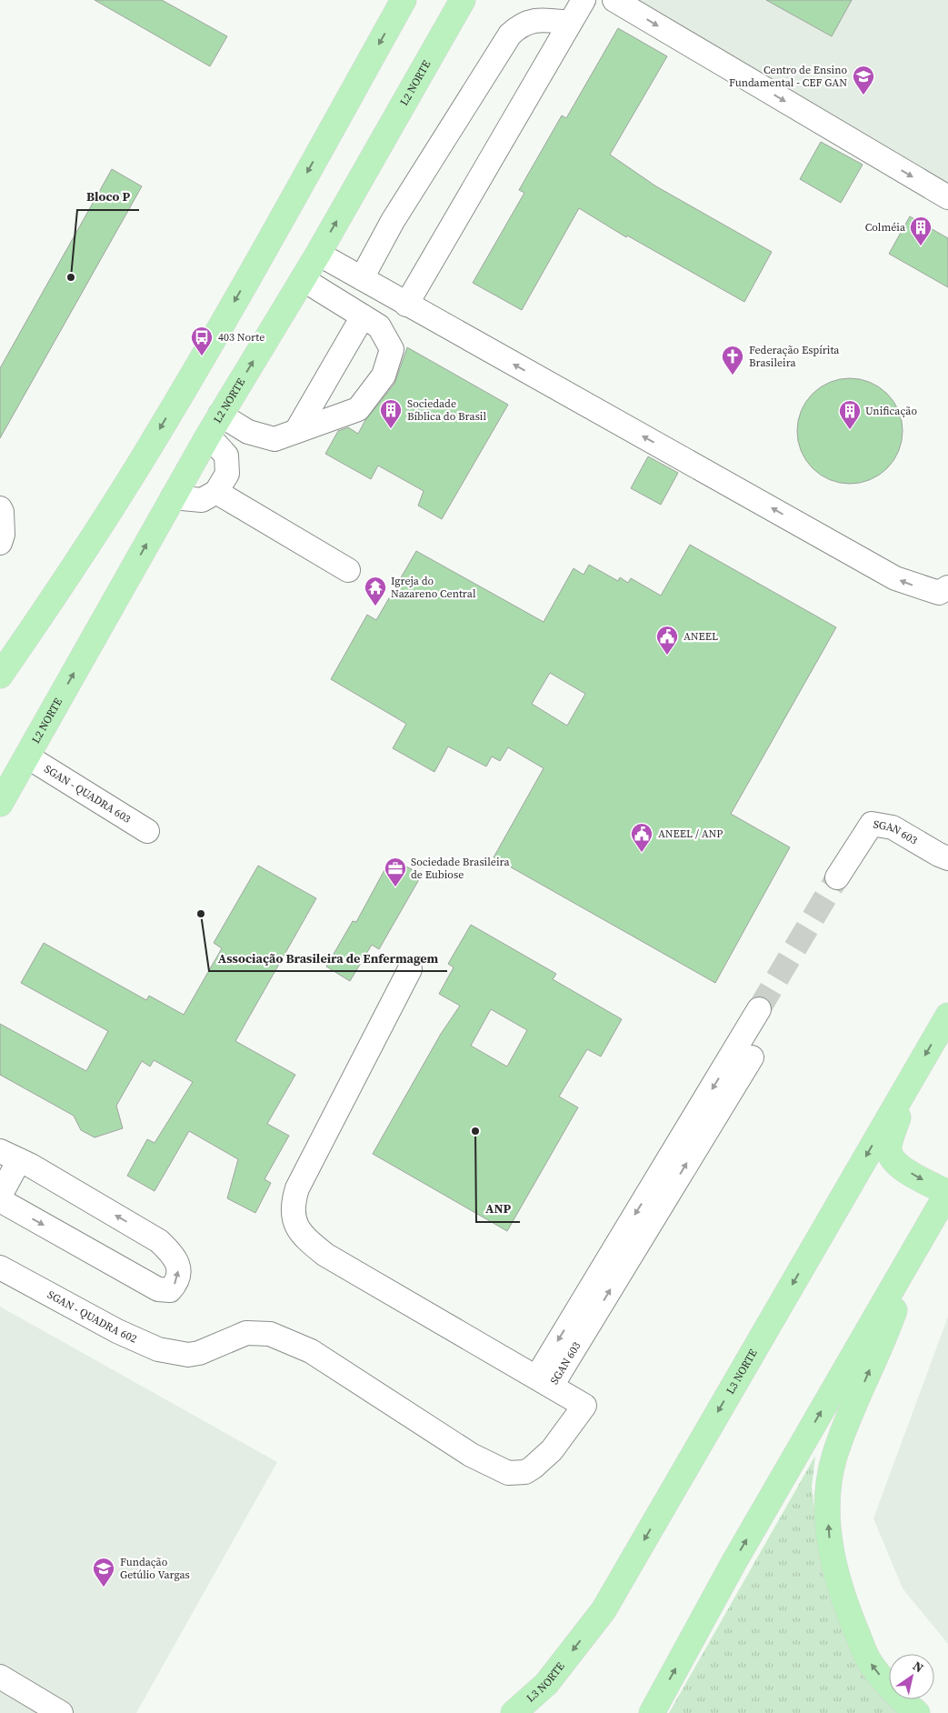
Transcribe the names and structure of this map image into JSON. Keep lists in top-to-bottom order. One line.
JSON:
{"streets":{"main road":["L2 NORTE","L3 NORTE"],"street":["SGAN - QUADRA 603","SGAN 603","SGAN - QUADRA 602"]},"crossings":[["L2 NORTE","SGAN - QUADRA 603"],["SGAN 603","SGAN - QUADRA 602"]],"places":{"school or university":["Centro de Ensino Fundamental - CEF GAN","Fundação Getúlio Vargas"],"building":["Colméia","Sociedade Bíblica do Brasil","Unificação"],"other":["Bloco P","Associação Brasileira de Enfermagem","ANP"],"bus stop":["403 Norte"],"church":["Federação Espírita Brasileira"],"temple":["Igreja do Nazareno Central"],"public building":["ANEEL","ANEEL / ANP"],"office":["Sociedade Brasileira de Eubiose"]},"north":"top right"}
